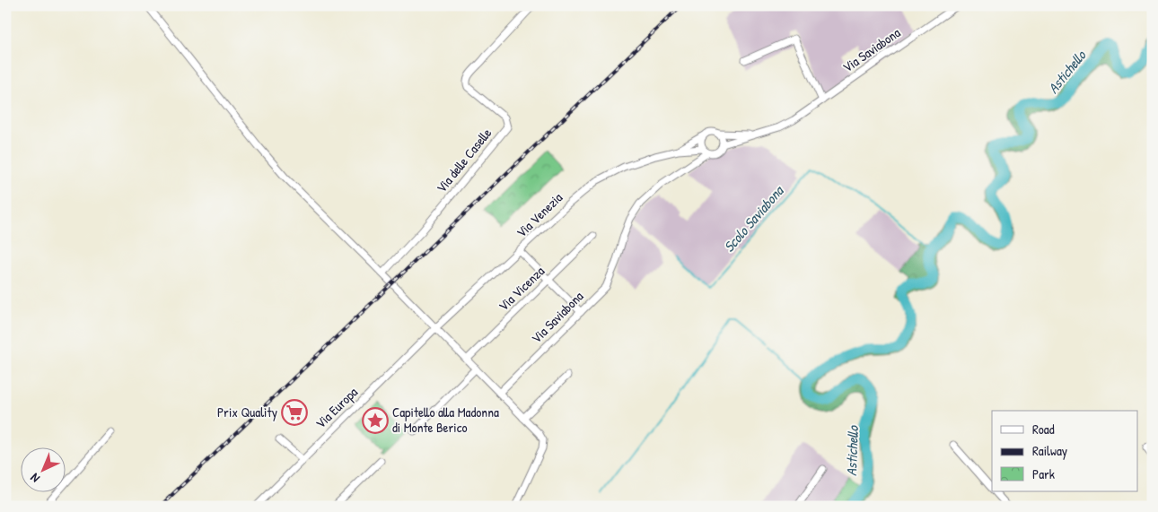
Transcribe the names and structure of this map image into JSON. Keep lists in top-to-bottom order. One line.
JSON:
{"streets":{"street":["Via Saviabona","Via delle Caselle","Via Venezia","Via Vicenza","Via Europa"]},"crossings":[["Via Saviabona","Via Venezia"],["Via Venezia","Via Europa"]],"water":["Astichello","Scolo Saviabona"],"places":{"supermarket":["Prix Quality"],"place":["Capitello alla Madonna di Monte Berico"]},"legend":["Road","Railway","Park"],"north":"bottom left"}
